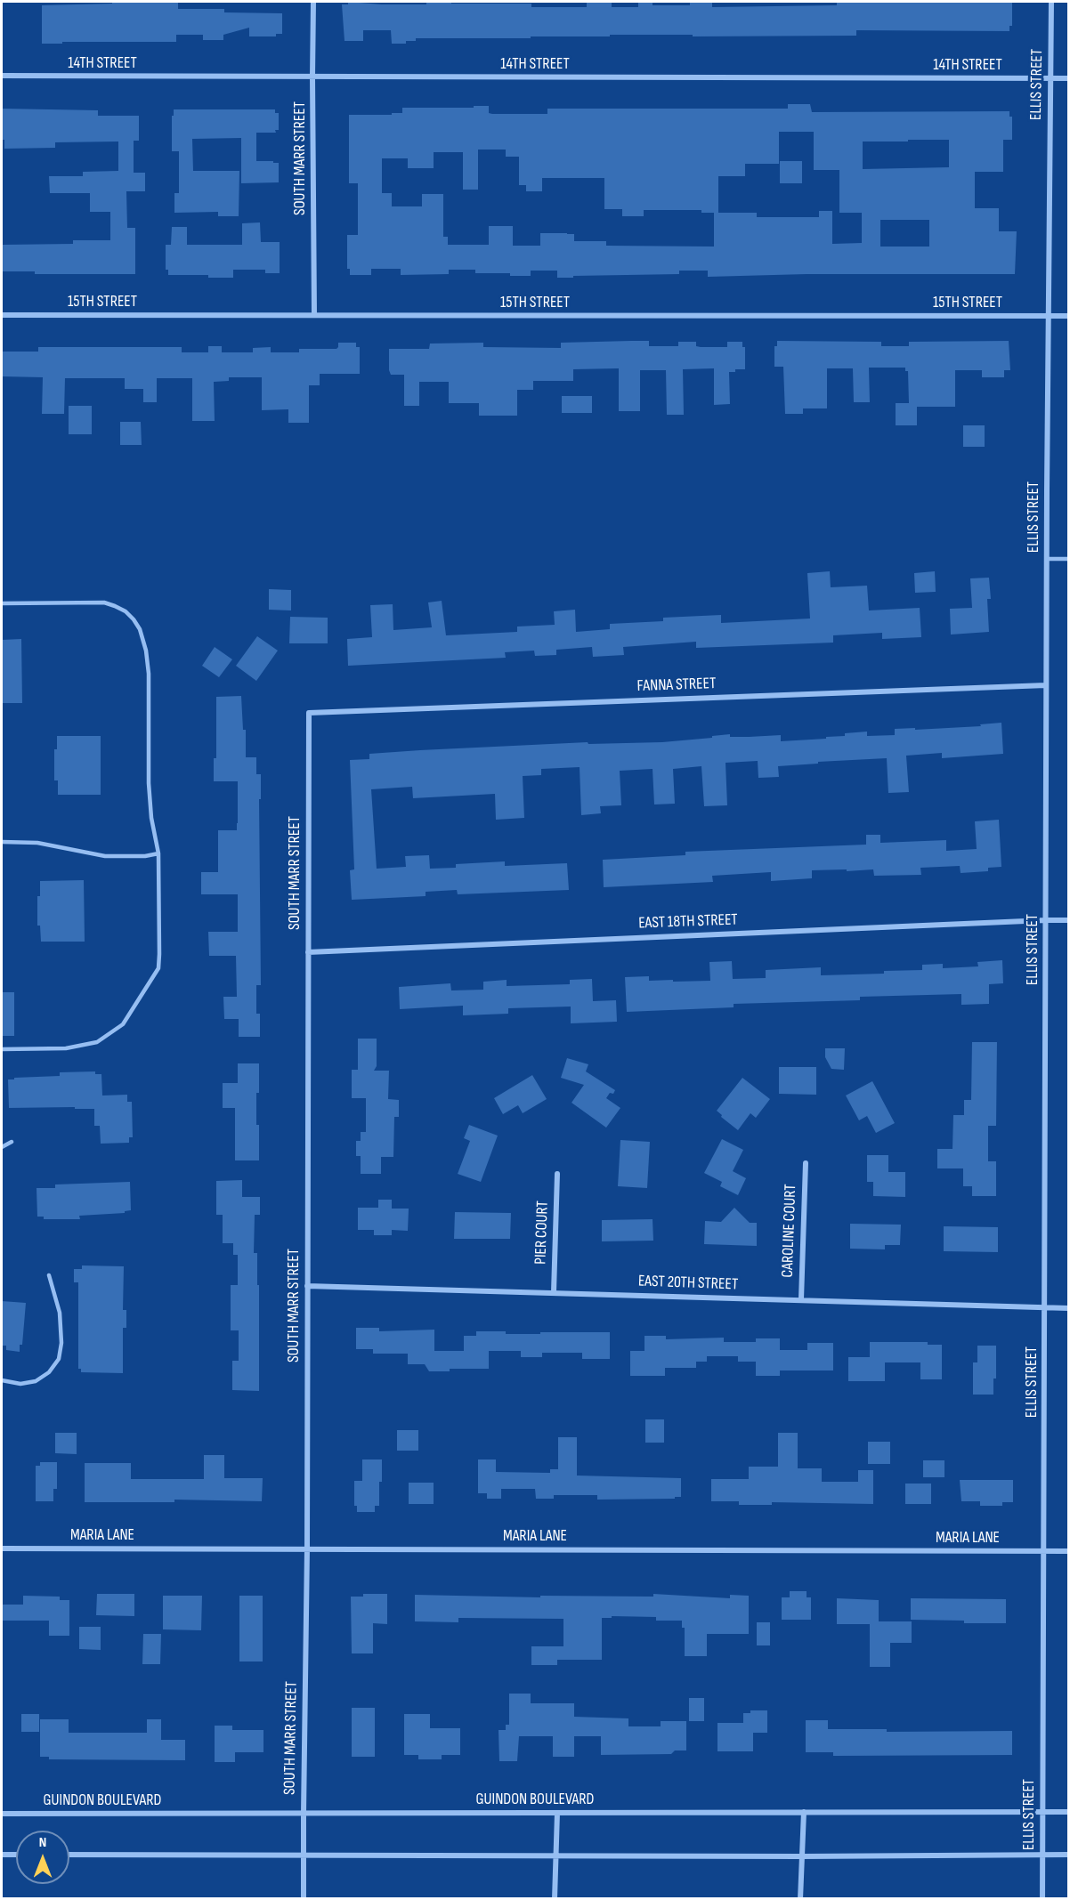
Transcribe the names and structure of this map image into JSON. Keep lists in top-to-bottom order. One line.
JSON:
{"streets":{"street":["14TH STREET","ELLIS STREET","SOUTH MARR STREET","15TH STREET","FANNA STREET","EAST 18TH STREET","CAROLINE COURT","PIER COURT","EAST 20TH STREET","MARIA LANE","GUINDON BOULEVARD"]},"crossings":[["14TH STREET","ELLIS STREET"],["14TH STREET","SOUTH MARR STREET"],["ELLIS STREET","15TH STREET"],["ELLIS STREET","FANNA STREET"],["ELLIS STREET","EAST 18TH STREET"],["ELLIS STREET","EAST 20TH STREET"],["ELLIS STREET","MARIA LANE"],["ELLIS STREET","GUINDON BOULEVARD"],["SOUTH MARR STREET","15TH STREET"],["SOUTH MARR STREET","FANNA STREET"],["SOUTH MARR STREET","EAST 18TH STREET"],["SOUTH MARR STREET","EAST 20TH STREET"],["SOUTH MARR STREET","MARIA LANE"],["SOUTH MARR STREET","GUINDON BOULEVARD"],["CAROLINE COURT","EAST 20TH STREET"],["PIER COURT","EAST 20TH STREET"]],"north":"top"}
